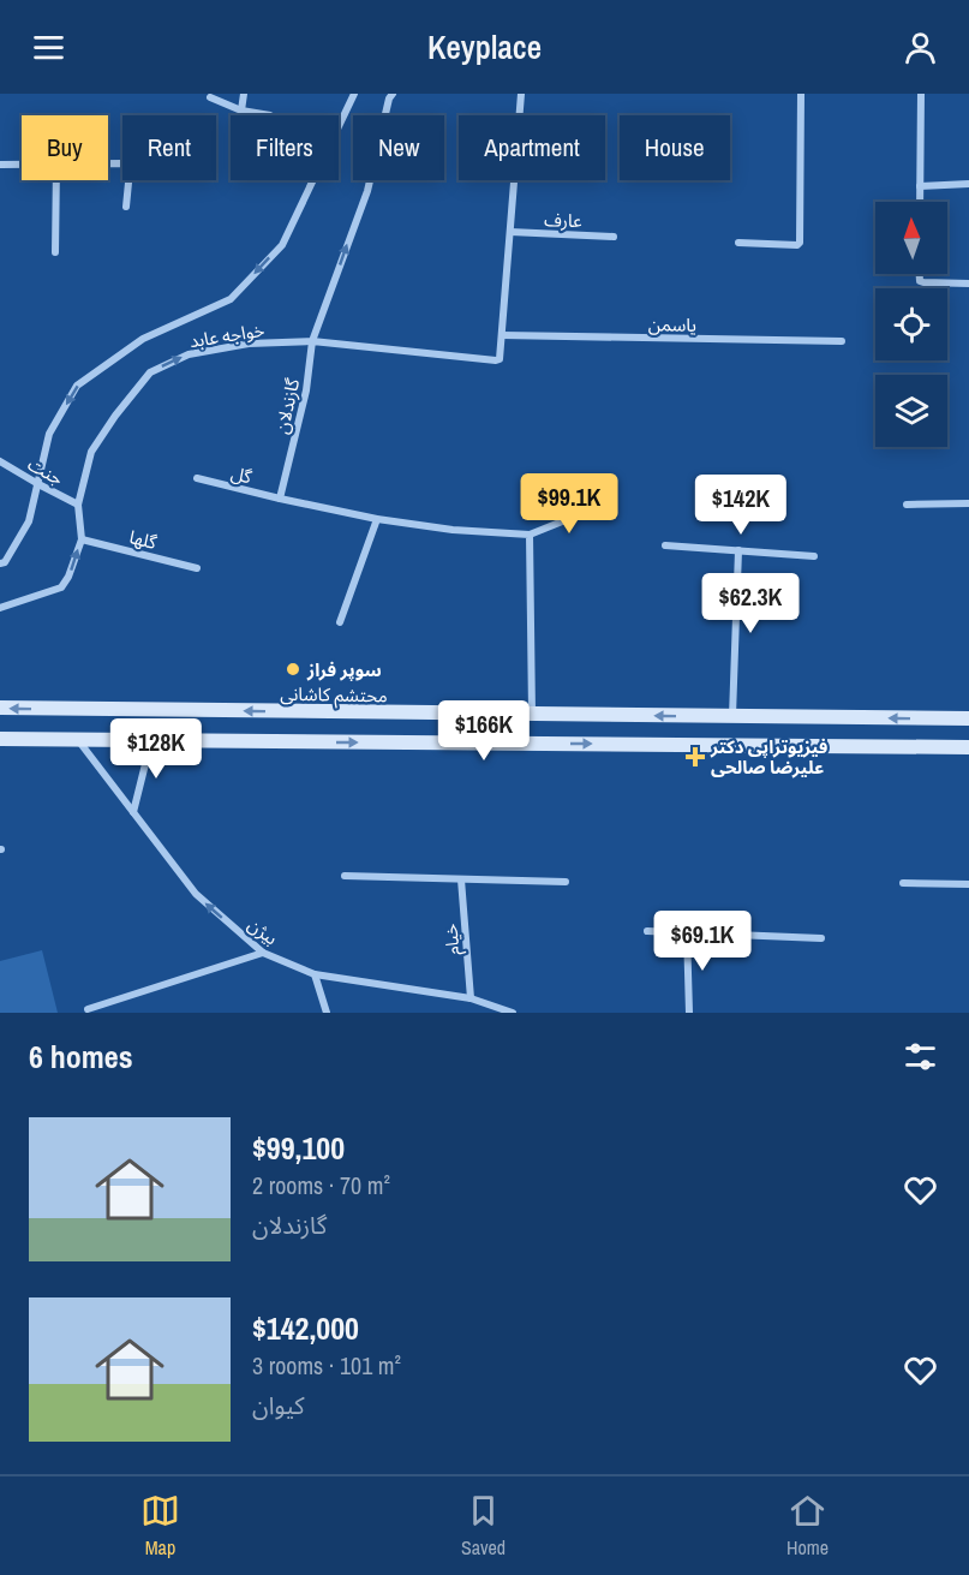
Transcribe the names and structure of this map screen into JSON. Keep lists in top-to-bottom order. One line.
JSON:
{"streets":{"main road":["محتشم کاشانی"],"street":["عارف","یاسمن","خواجه عابد","گازندلان","جنت","گل","گلها","بیژن","خیام"]},"crossings":[["خواجه عابد","گازندلان"],["خواجه عابد","جنت"],["خواجه عابد","گلها"],["گازندلان","گل"],["بیژن","خیام"]],"one_way":["بیژن"],"places":{"other":["سوپر فراز"],"health":["فیزیوتراپی دکتر علیرضا صالحی"]},"north":"top","page":{"header":"Keyplace","chip":["Buy","Rent","Filters","New","Apartment","House"],"price":["$99.1K","$142K","$62.3K","$166K","$128K","$69.1K"],"heading":"6 homes","list":[{"name":"$99,100","note":"2 rooms · 70 m² · گازندلان"},{"name":"$142,000","note":"3 rooms · 101 m² · کیوان"}],"tabs":["Map","Saved","Home"]}}
